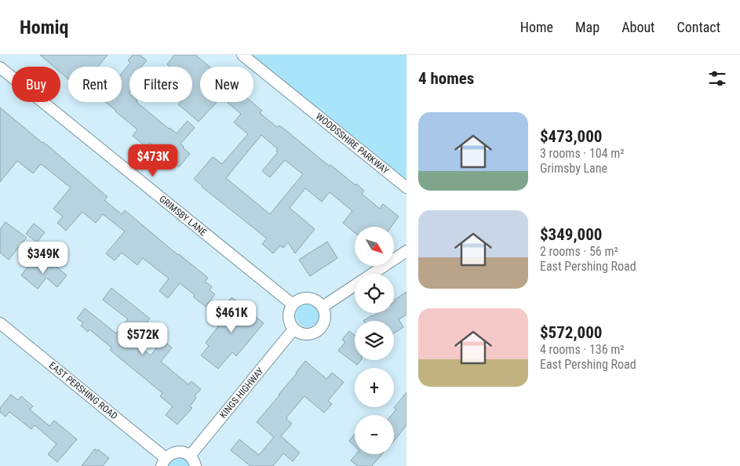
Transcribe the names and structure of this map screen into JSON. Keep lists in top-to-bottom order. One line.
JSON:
{"streets":{"street":["WOODSSHIRE PARKWAY","GRIMSBY LANE","EAST PERSHING ROAD","KINGS HIGHWAY"]},"crossings":[["GRIMSBY LANE","KINGS HIGHWAY"]],"north":"bottom right","page":{"header":"Homiq","nav":["Home","Map","About","Contact"],"heading":"4 homes","chip":["Buy","Rent","Filters","New"],"list":[{"name":"$473,000","note":"3 rooms · 104 m² · Grimsby Lane"},{"name":"$349,000","note":"2 rooms · 56 m² · East Pershing Road"},{"name":"$572,000","note":"4 rooms · 136 m² · East Pershing Road"}],"price":["$473K","$349K","$461K","$572K"],"map_buttons":["+","−"]}}
